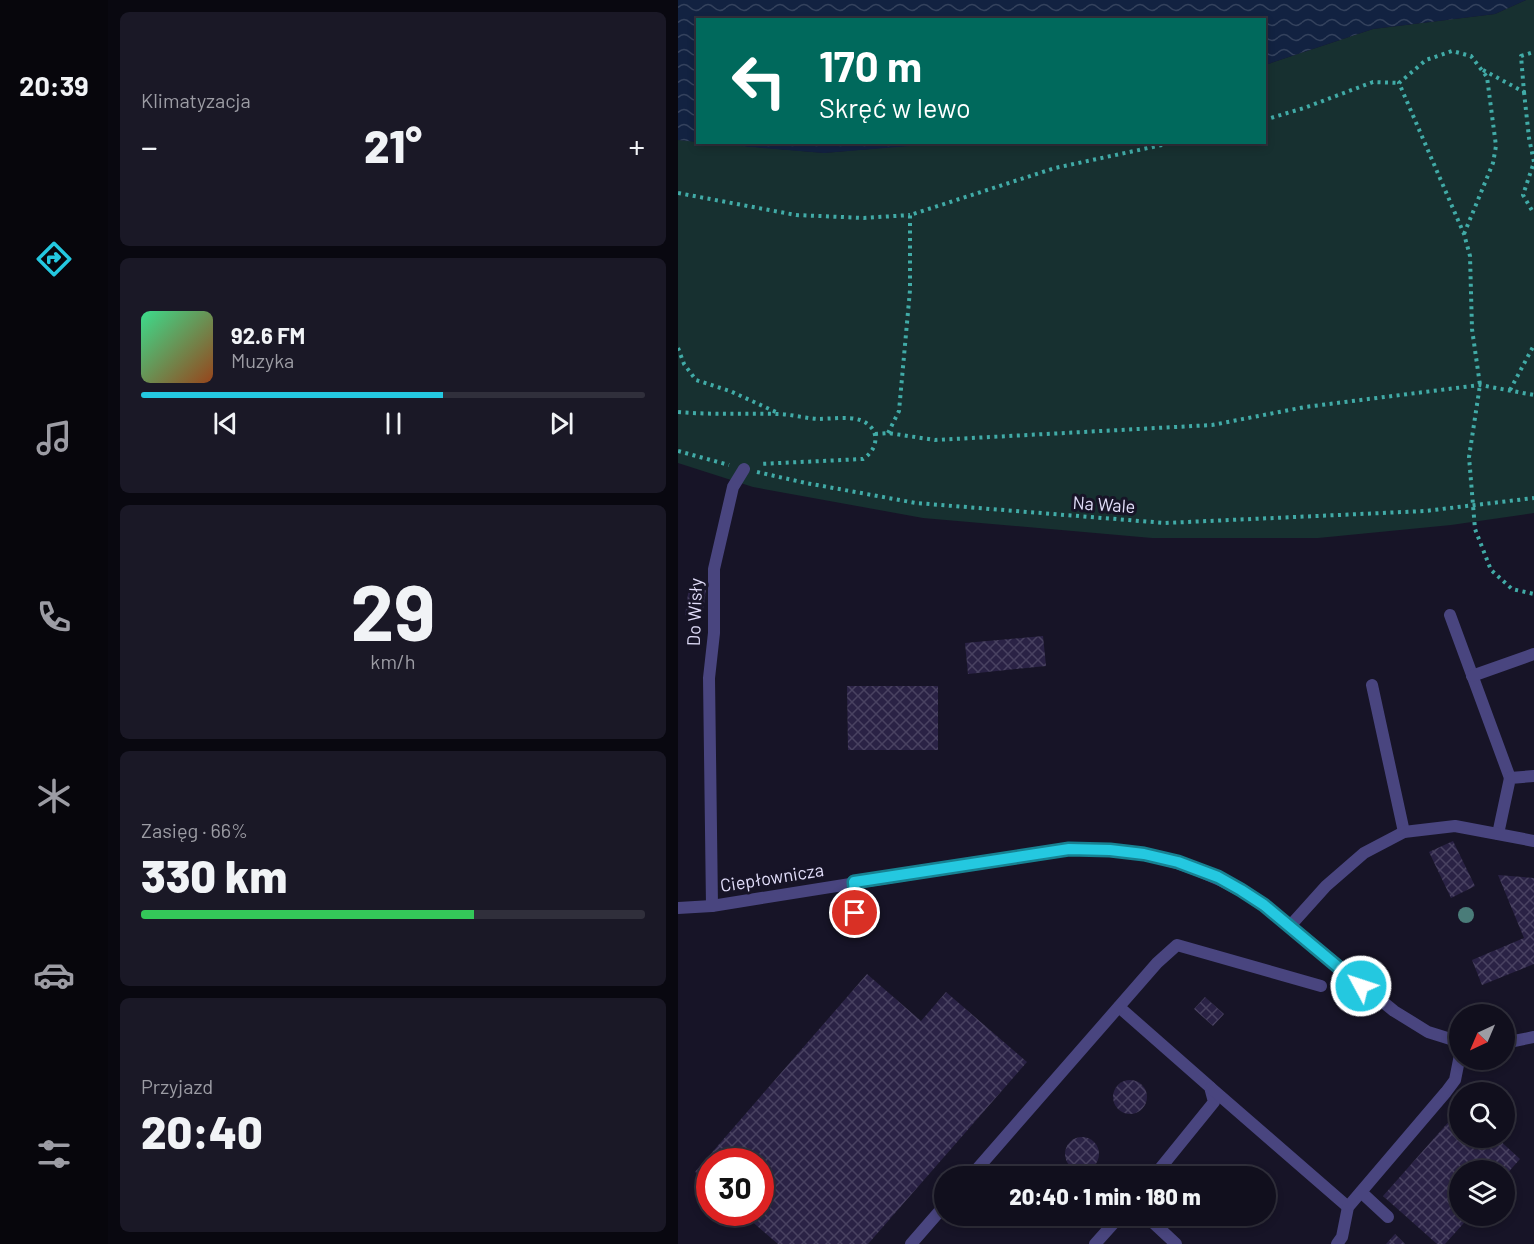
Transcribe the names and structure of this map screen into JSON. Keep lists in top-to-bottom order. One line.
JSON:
{"streets":{"street":["Do Wisły","Ciepłownicza"],"path":["Na Wale"]},"crossings":[["Na Wale","Do Wisły"],["Do Wisły","Ciepłownicza"]],"north":"bottom left","page":{"tabs":"20:39","tile":["Klimatyzacja",["29","km/h"],["Zasięg · 66%","330 km"],["Przyjazd","20:40"]],"turn":["170 m","Skręć w lewo"],"heat":["−","21°","+"],"song":["92.6 FM","Muzyka"],"limit":"30","trip":"20:40 · 1 min · 180 m"}}
